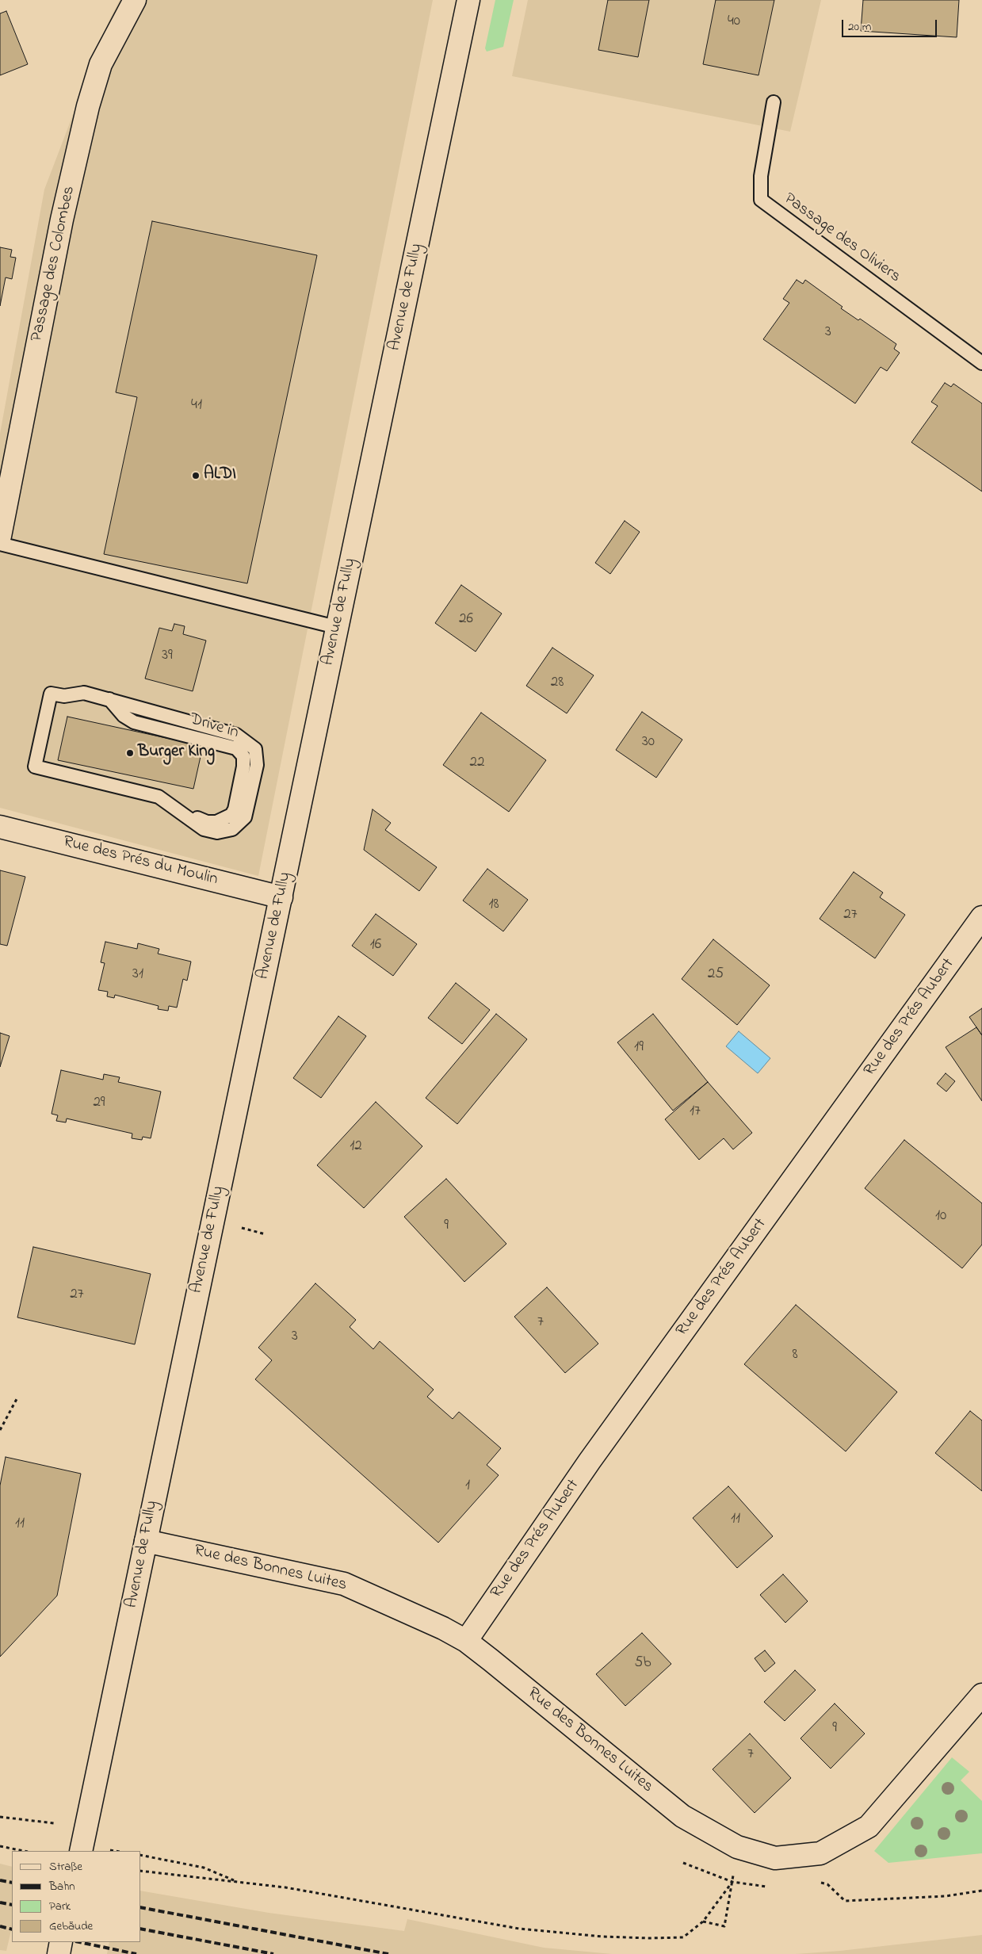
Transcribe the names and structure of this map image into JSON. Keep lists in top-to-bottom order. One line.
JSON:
{"streets":{"street":["Passage des Colombes","Avenue de Fully","Rue des Prés du Moulin","Rue des Prés Aubert","Rue des Bonnes Luites"],"lane":["Passage des Oliviers"]},"crossings":[["Avenue de Fully","Rue des Prés du Moulin"],["Avenue de Fully","Rue des Bonnes Luites"],["Rue des Prés Aubert","Rue des Bonnes Luites"]],"places":["ALDI","Burger King"],"house_numbers":["40","3","41","26","39","28","30","22","18","27","16","31","25","19","29","17","12","10","9","27","7","3","8","1","11","11","5b","9","7"],"legend":["Straße","Bahn","Park","Gebäude"],"scale_bar":"20 m"}
